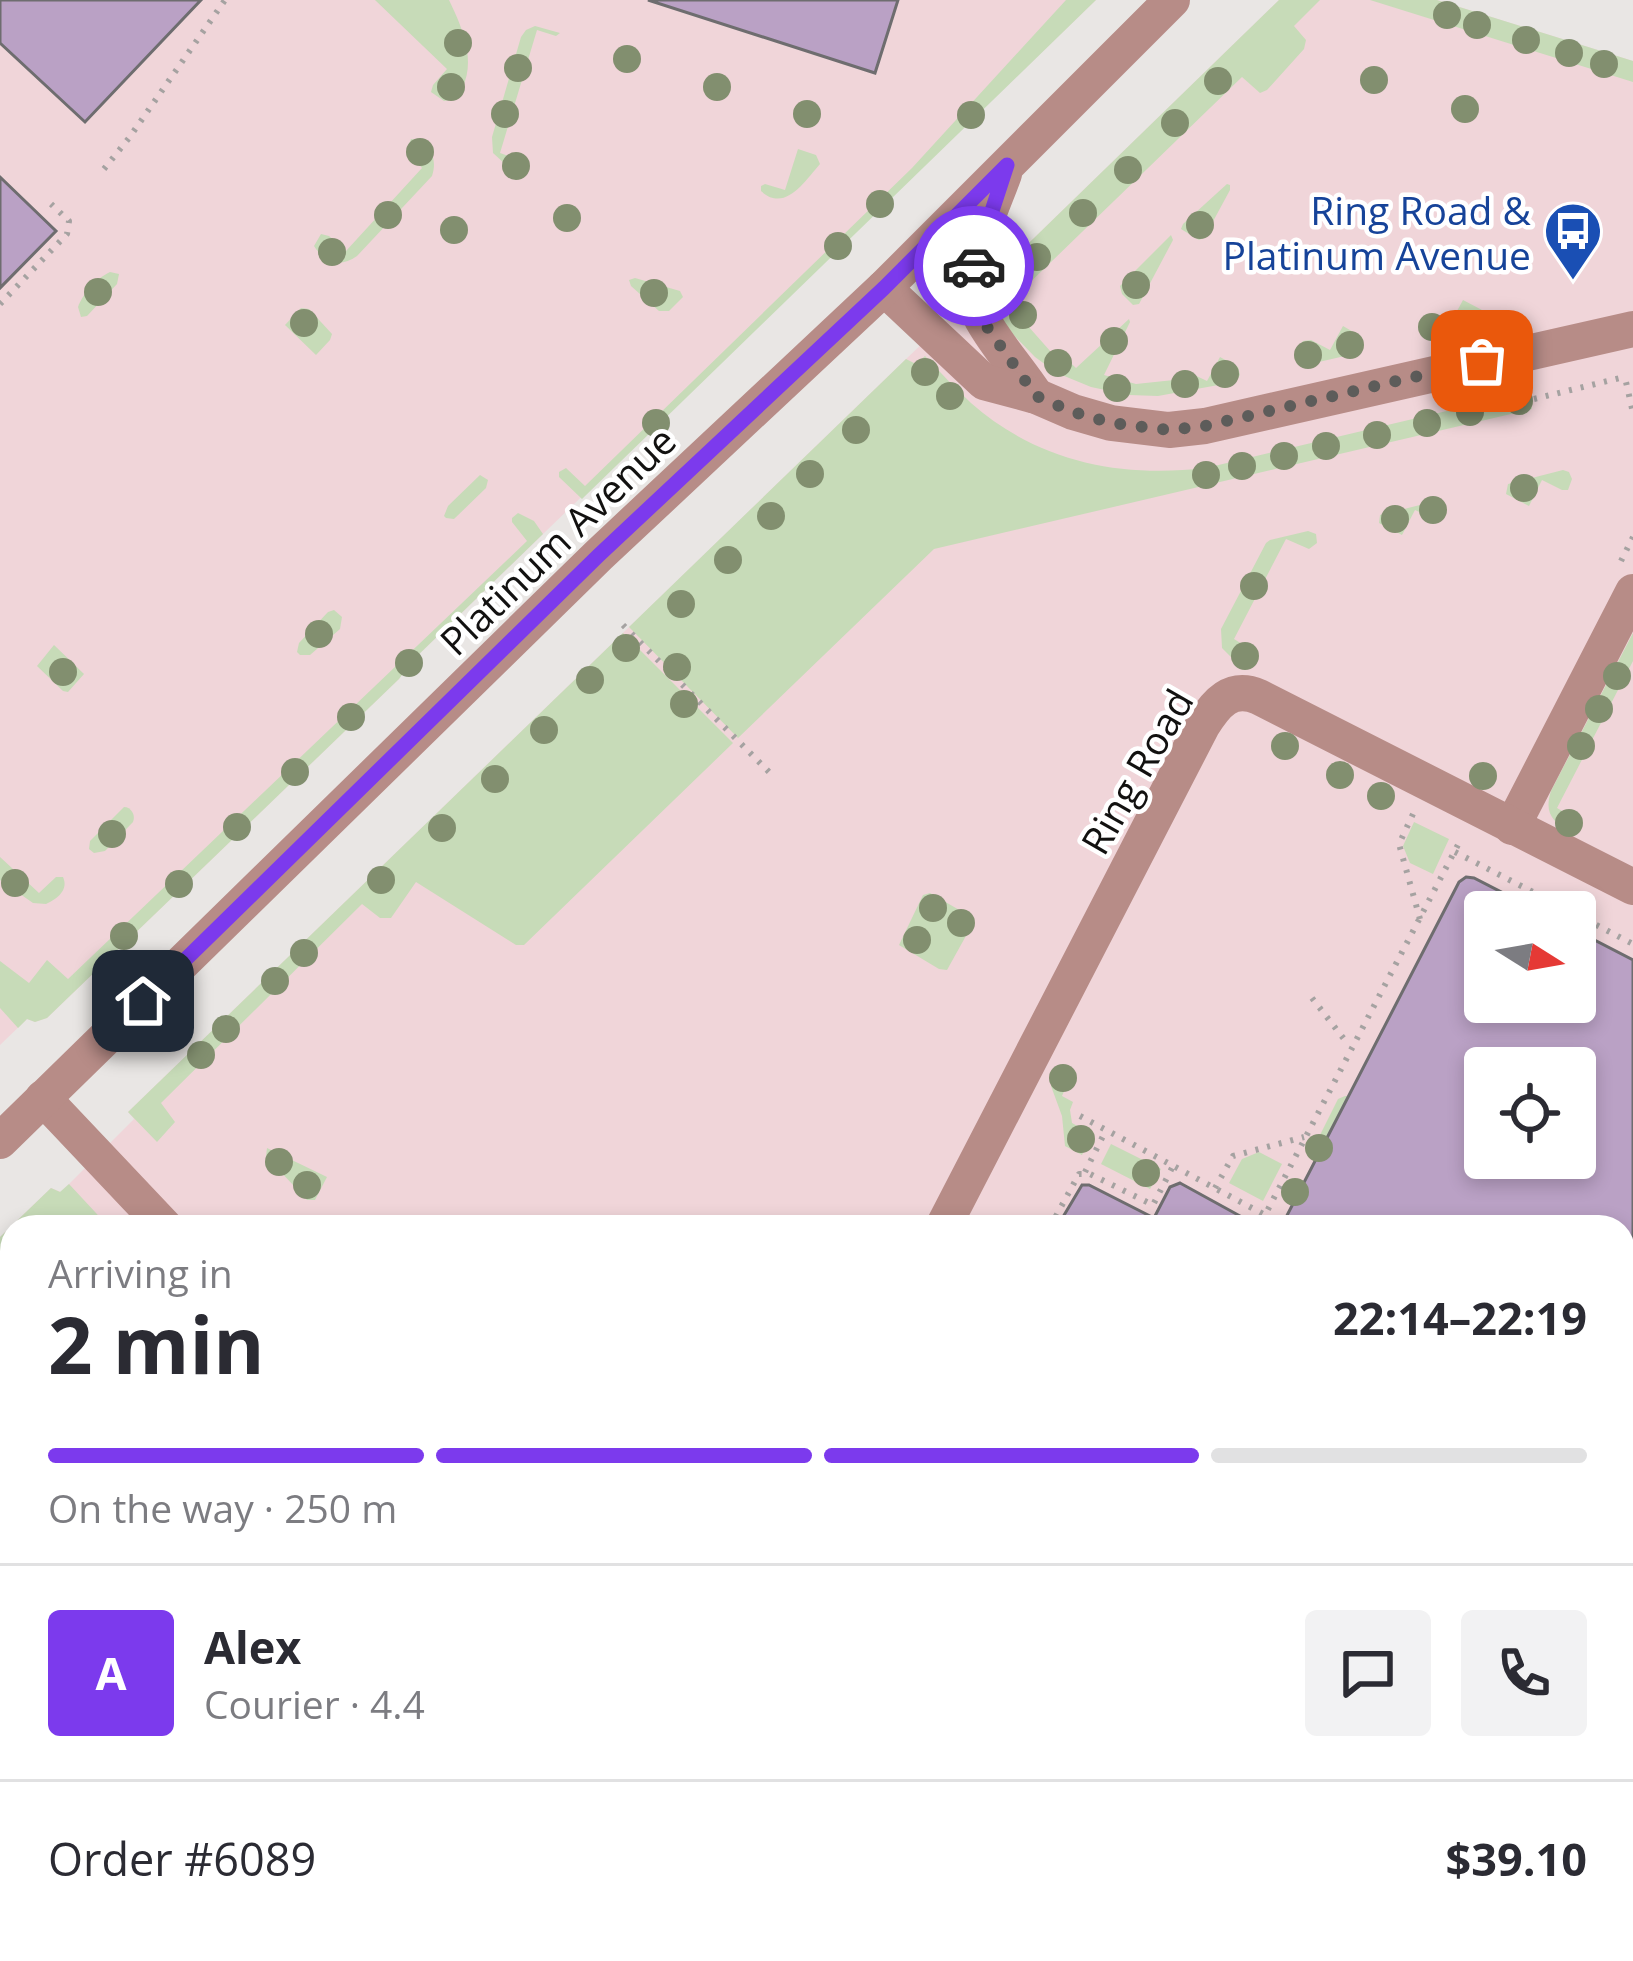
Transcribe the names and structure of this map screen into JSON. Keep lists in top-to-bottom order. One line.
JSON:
{"streets":{"street":["Platinum Avenue","Ring Road"]},"places":{"bus stop":["Ring Road & Platinum Avenue"]},"north":"right","page":{"heading":["2 min","Arriving in","22:14–22:19"],"panel":["Alex","Courier · 4.4","Order #6089","$39.10"],"bar":"On the way · 250 m","round":"A"}}
